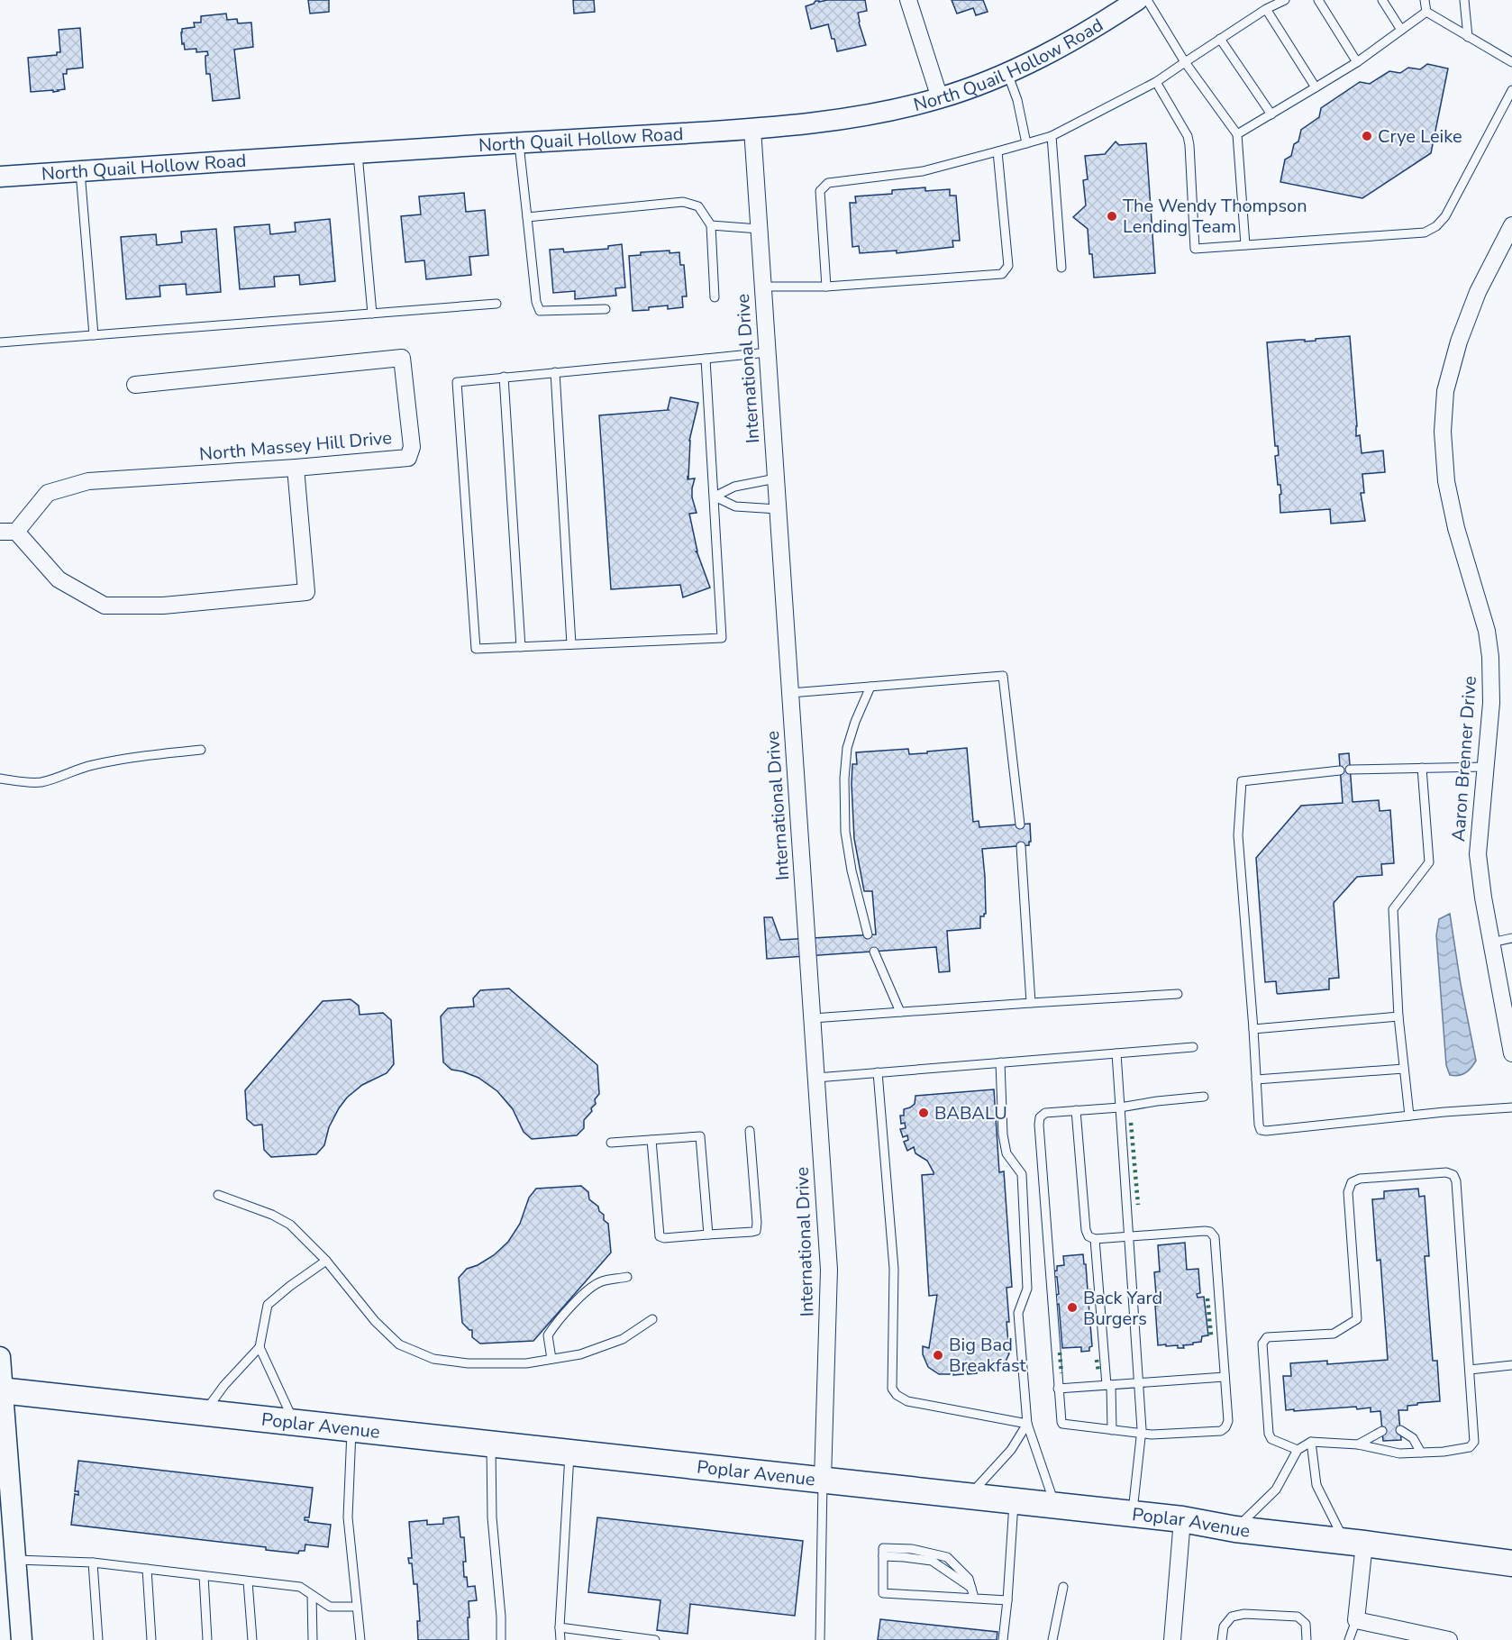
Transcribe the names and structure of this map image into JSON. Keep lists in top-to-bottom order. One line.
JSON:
{"streets":{"main road":["Poplar Avenue"],"street":["North Quail Hollow Road","International Drive","North Massey Hill Drive","Aaron Brenner Drive"]},"crossings":[["North Quail Hollow Road","International Drive"],["International Drive","Poplar Avenue"]],"places":["Crye Leike","The Wendy Thompson Lending Team","BABALU","Back Yard Burgers","Big Bad Breakfast"]}
